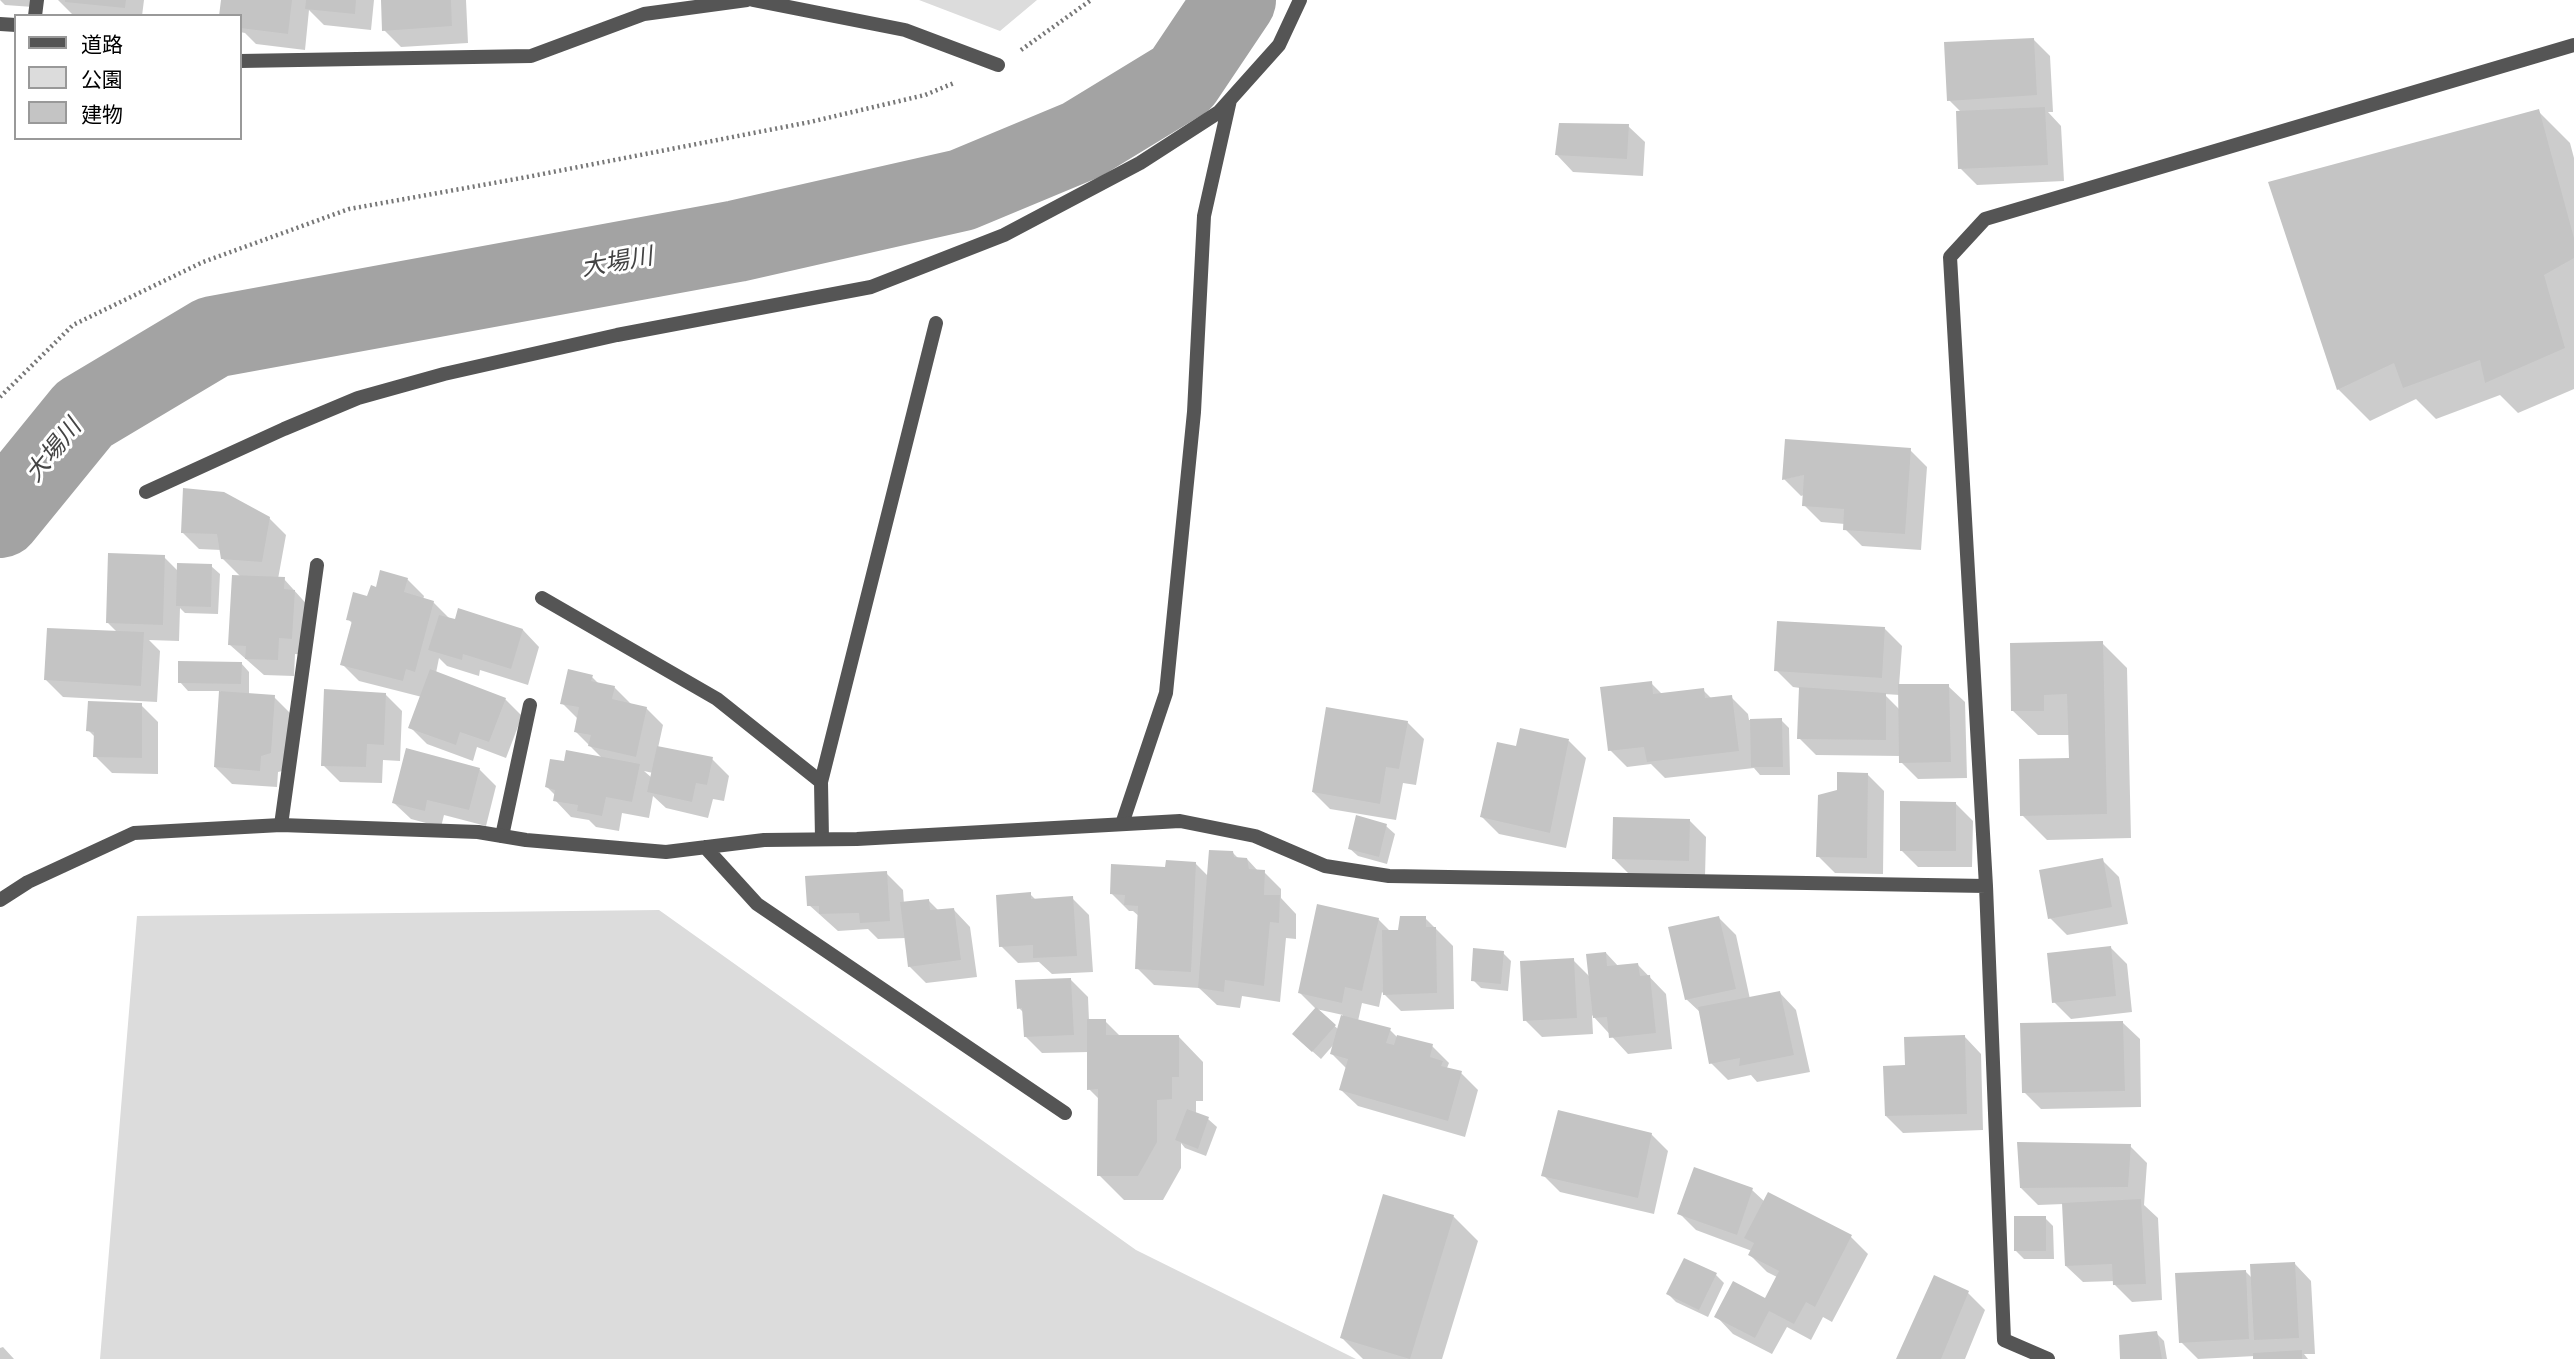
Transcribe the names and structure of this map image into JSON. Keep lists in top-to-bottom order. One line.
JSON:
{"water":["大場川"],"legend":["道路","公園","建物"]}
